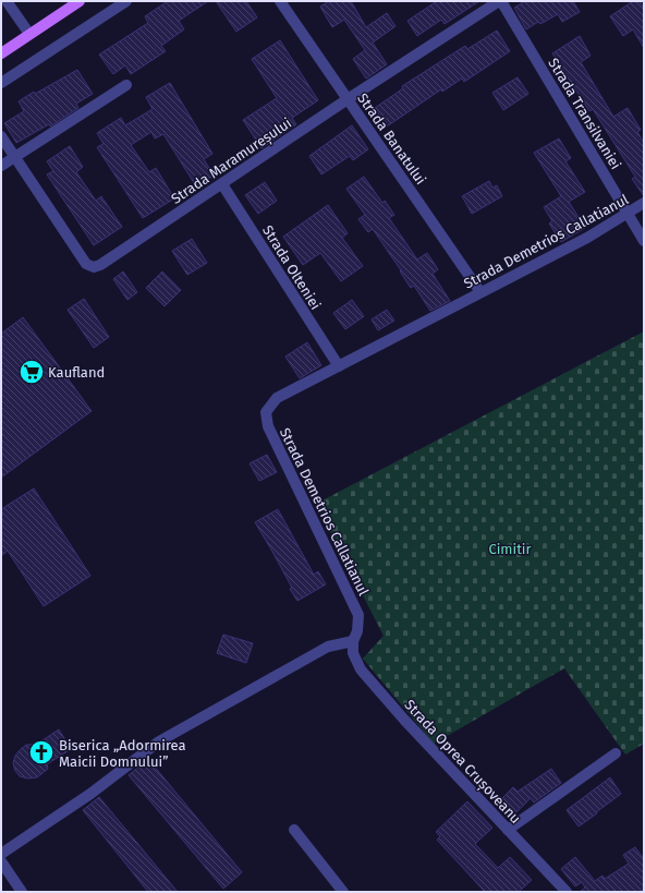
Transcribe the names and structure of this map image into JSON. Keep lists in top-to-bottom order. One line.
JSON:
{"streets":{"street":["Strada Transilvaniei","Strada Banatului","Strada Maramureșului","Strada Demetrios Callatianul","Strada Olteniei","Strada Oprea Crușoveanu"]},"crossings":[["Strada Transilvaniei","Strada Maramureșului"],["Strada Transilvaniei","Strada Demetrios Callatianul"],["Strada Banatului","Strada Maramureșului"],["Strada Banatului","Strada Demetrios Callatianul"],["Strada Maramureșului","Strada Olteniei"],["Strada Demetrios Callatianul","Strada Olteniei"],["Strada Demetrios Callatianul","Strada Oprea Crușoveanu"]],"parks":["Cimitir"],"places":{"supermarket":["Kaufland"],"church":["Biserica „Adormirea Maicii Domnului”"]}}
